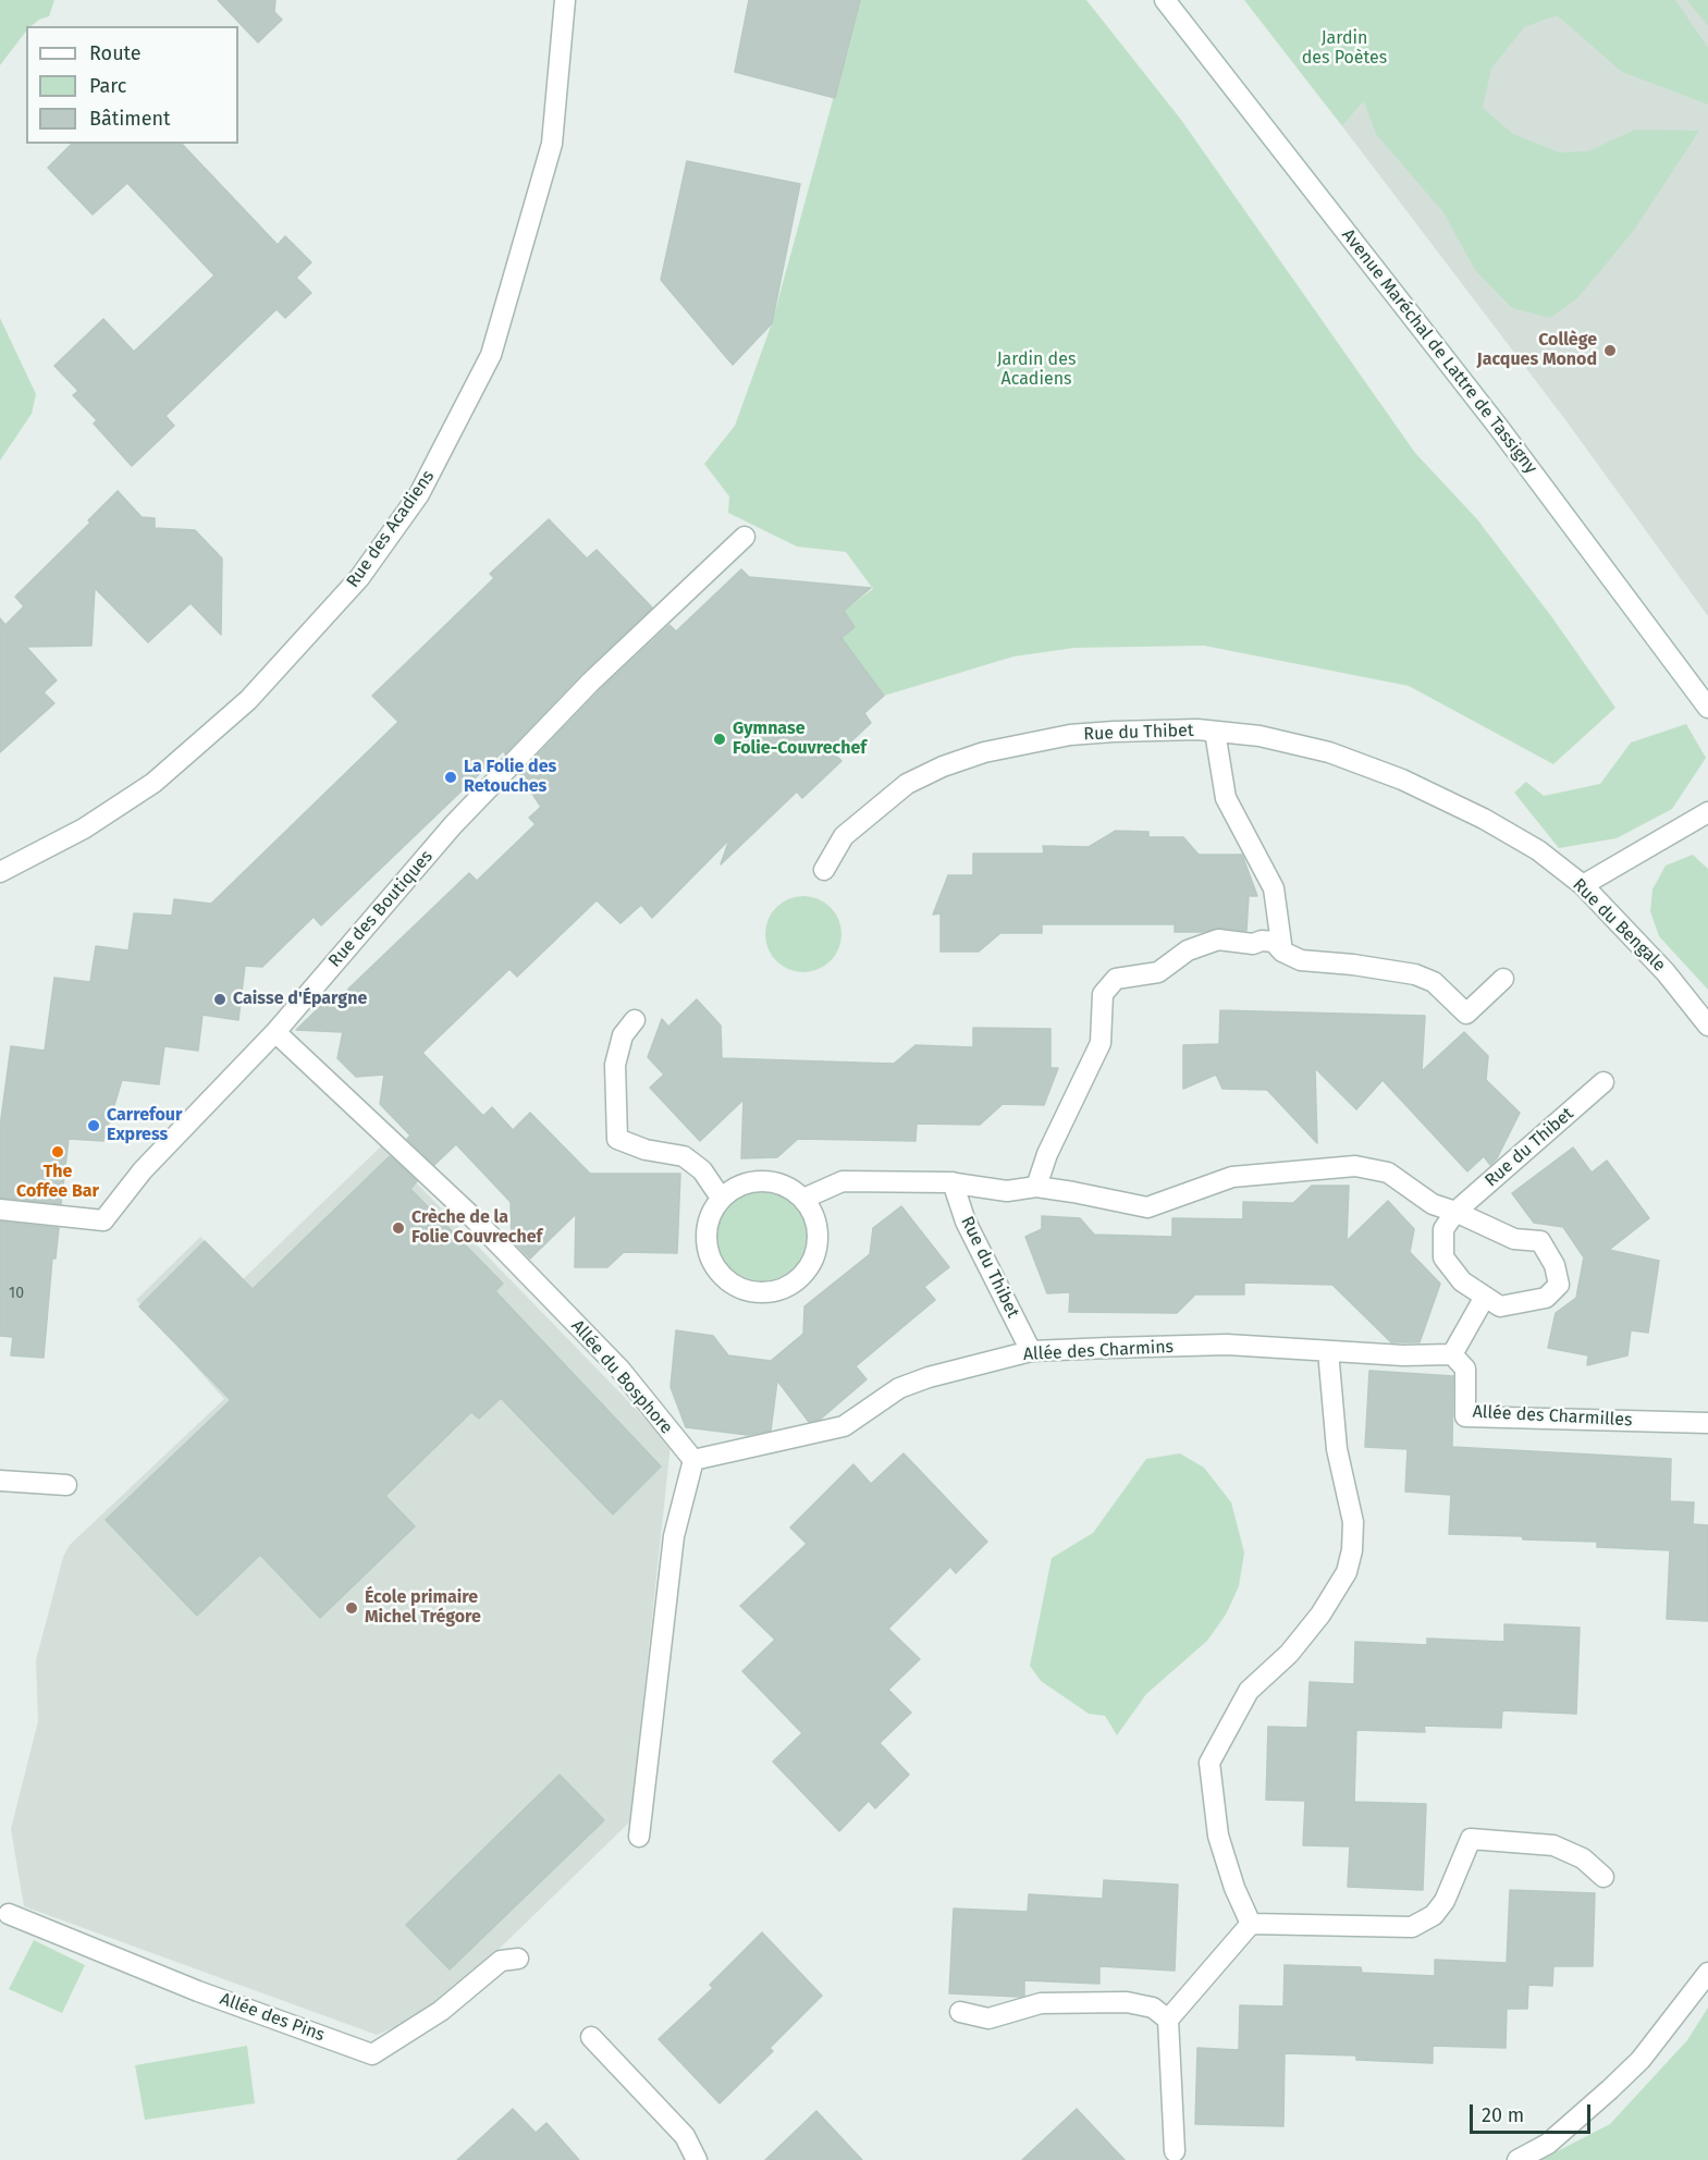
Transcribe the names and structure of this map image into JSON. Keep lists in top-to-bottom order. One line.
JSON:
{"streets":{"street":["Avenue Maréchal de Lattre de Tassigny","Rue des Acadiens","Rue du Thibet","Rue des Boutiques","Rue du Bengale","Allée des Charmins","Allée du Bosphore","Allée des Charmilles","Allée des Pins"]},"crossings":[["Rue du Thibet","Rue du Bengale"],["Rue du Thibet","Allée des Charmins"],["Rue des Boutiques","Allée du Bosphore"],["Allée des Charmins","Allée du Bosphore"]],"parks":["Jardin des Poètes","Jardin des Acadiens"],"places":["Collège Jacques Monod","Gymnase Folie-Couvrechef","La Folie des Retouches","Caisse d'Épargne","Carrefour Express","The Coffee Bar","Crèche de la Folie Couvrechef","École primaire Michel Trégore"],"house_numbers":["10"],"legend":["Route","Parc","Bâtiment"],"scale_bar":"20 m"}
